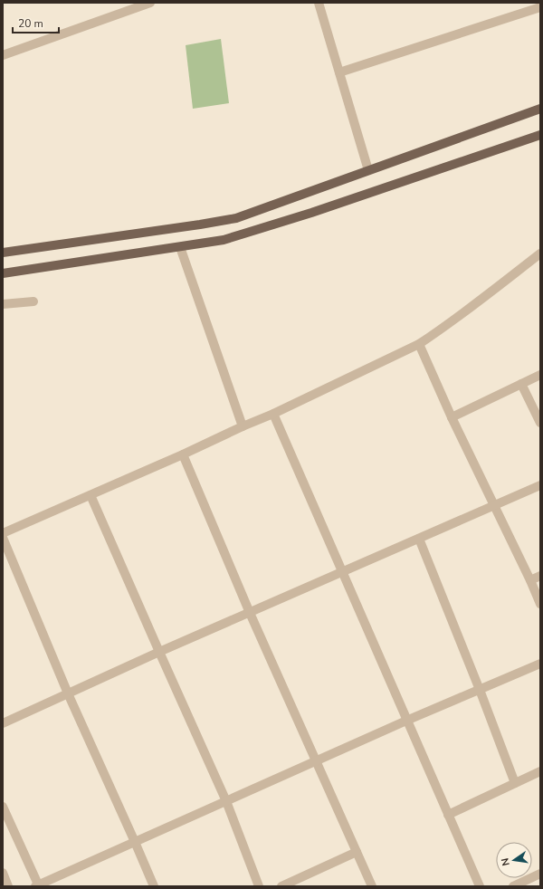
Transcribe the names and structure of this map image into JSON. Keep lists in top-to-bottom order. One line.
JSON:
{"scale_bar":"20 m","north":"left"}
